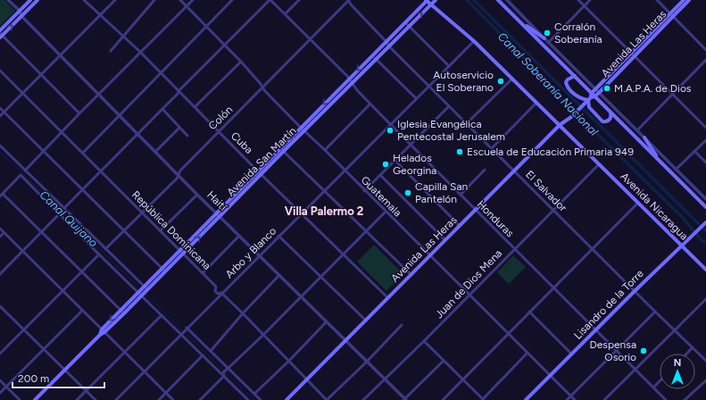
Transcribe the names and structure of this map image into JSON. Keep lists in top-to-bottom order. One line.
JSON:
{"streets":{"main road":["Avenida Las Heras","Avenida San Martín","Avenida Nicaragua","Lisandro de la Torre"],"street":["Colón","Cuba","El Salvador","Guatemala","Haití","Honduras","República Dominicana","Arbo y Blanco","Juan de Dios Mena"]},"crossings":[["Avenida Las Heras","Cuba"],["Avenida Las Heras","El Salvador"],["Avenida Las Heras","Guatemala"],["Avenida Las Heras","Haití"],["Avenida Las Heras","Avenida Nicaragua"],["Avenida Las Heras","Honduras"],["Avenida Las Heras","República Dominicana"],["Colón","Cuba"],["Colón","El Salvador"],["Colón","Guatemala"],["Colón","Haití"],["Colón","Honduras"],["Colón","República Dominicana"],["Cuba","Avenida San Martín"],["Cuba","Arbo y Blanco"],["Avenida San Martín","El Salvador"],["Avenida San Martín","Guatemala"],["Avenida San Martín","Haití"],["Avenida San Martín","Avenida Nicaragua"],["Avenida San Martín","Honduras"],["Avenida San Martín","República Dominicana"],["El Salvador","Arbo y Blanco"],["El Salvador","Juan de Dios Mena"],["El Salvador","Lisandro de la Torre"],["Guatemala","Arbo y Blanco"],["Guatemala","Juan de Dios Mena"],["Guatemala","Lisandro de la Torre"],["Haití","Arbo y Blanco"],["Haití","Juan de Dios Mena"],["Avenida Nicaragua","Arbo y Blanco"],["Avenida Nicaragua","Juan de Dios Mena"],["Avenida Nicaragua","Lisandro de la Torre"],["Honduras","Arbo y Blanco"],["Honduras","Juan de Dios Mena"],["Honduras","Lisandro de la Torre"],["República Dominicana","Arbo y Blanco"]],"districts":["Villa Palermo 2"],"water":["Canal Soberanía Nacional","Canal Quijano"],"places":["Corralón Soberanía","Autoservicio El Soberano","M.A.P.A. de Dios","Iglesia Evangélica Pentecostal Jerusalem","Escuela de Educación Primaria 949","Helados Georgina","Capilla San Pantelón","Despensa Osorio"],"scale_bar":"200 m","north":"top"}
